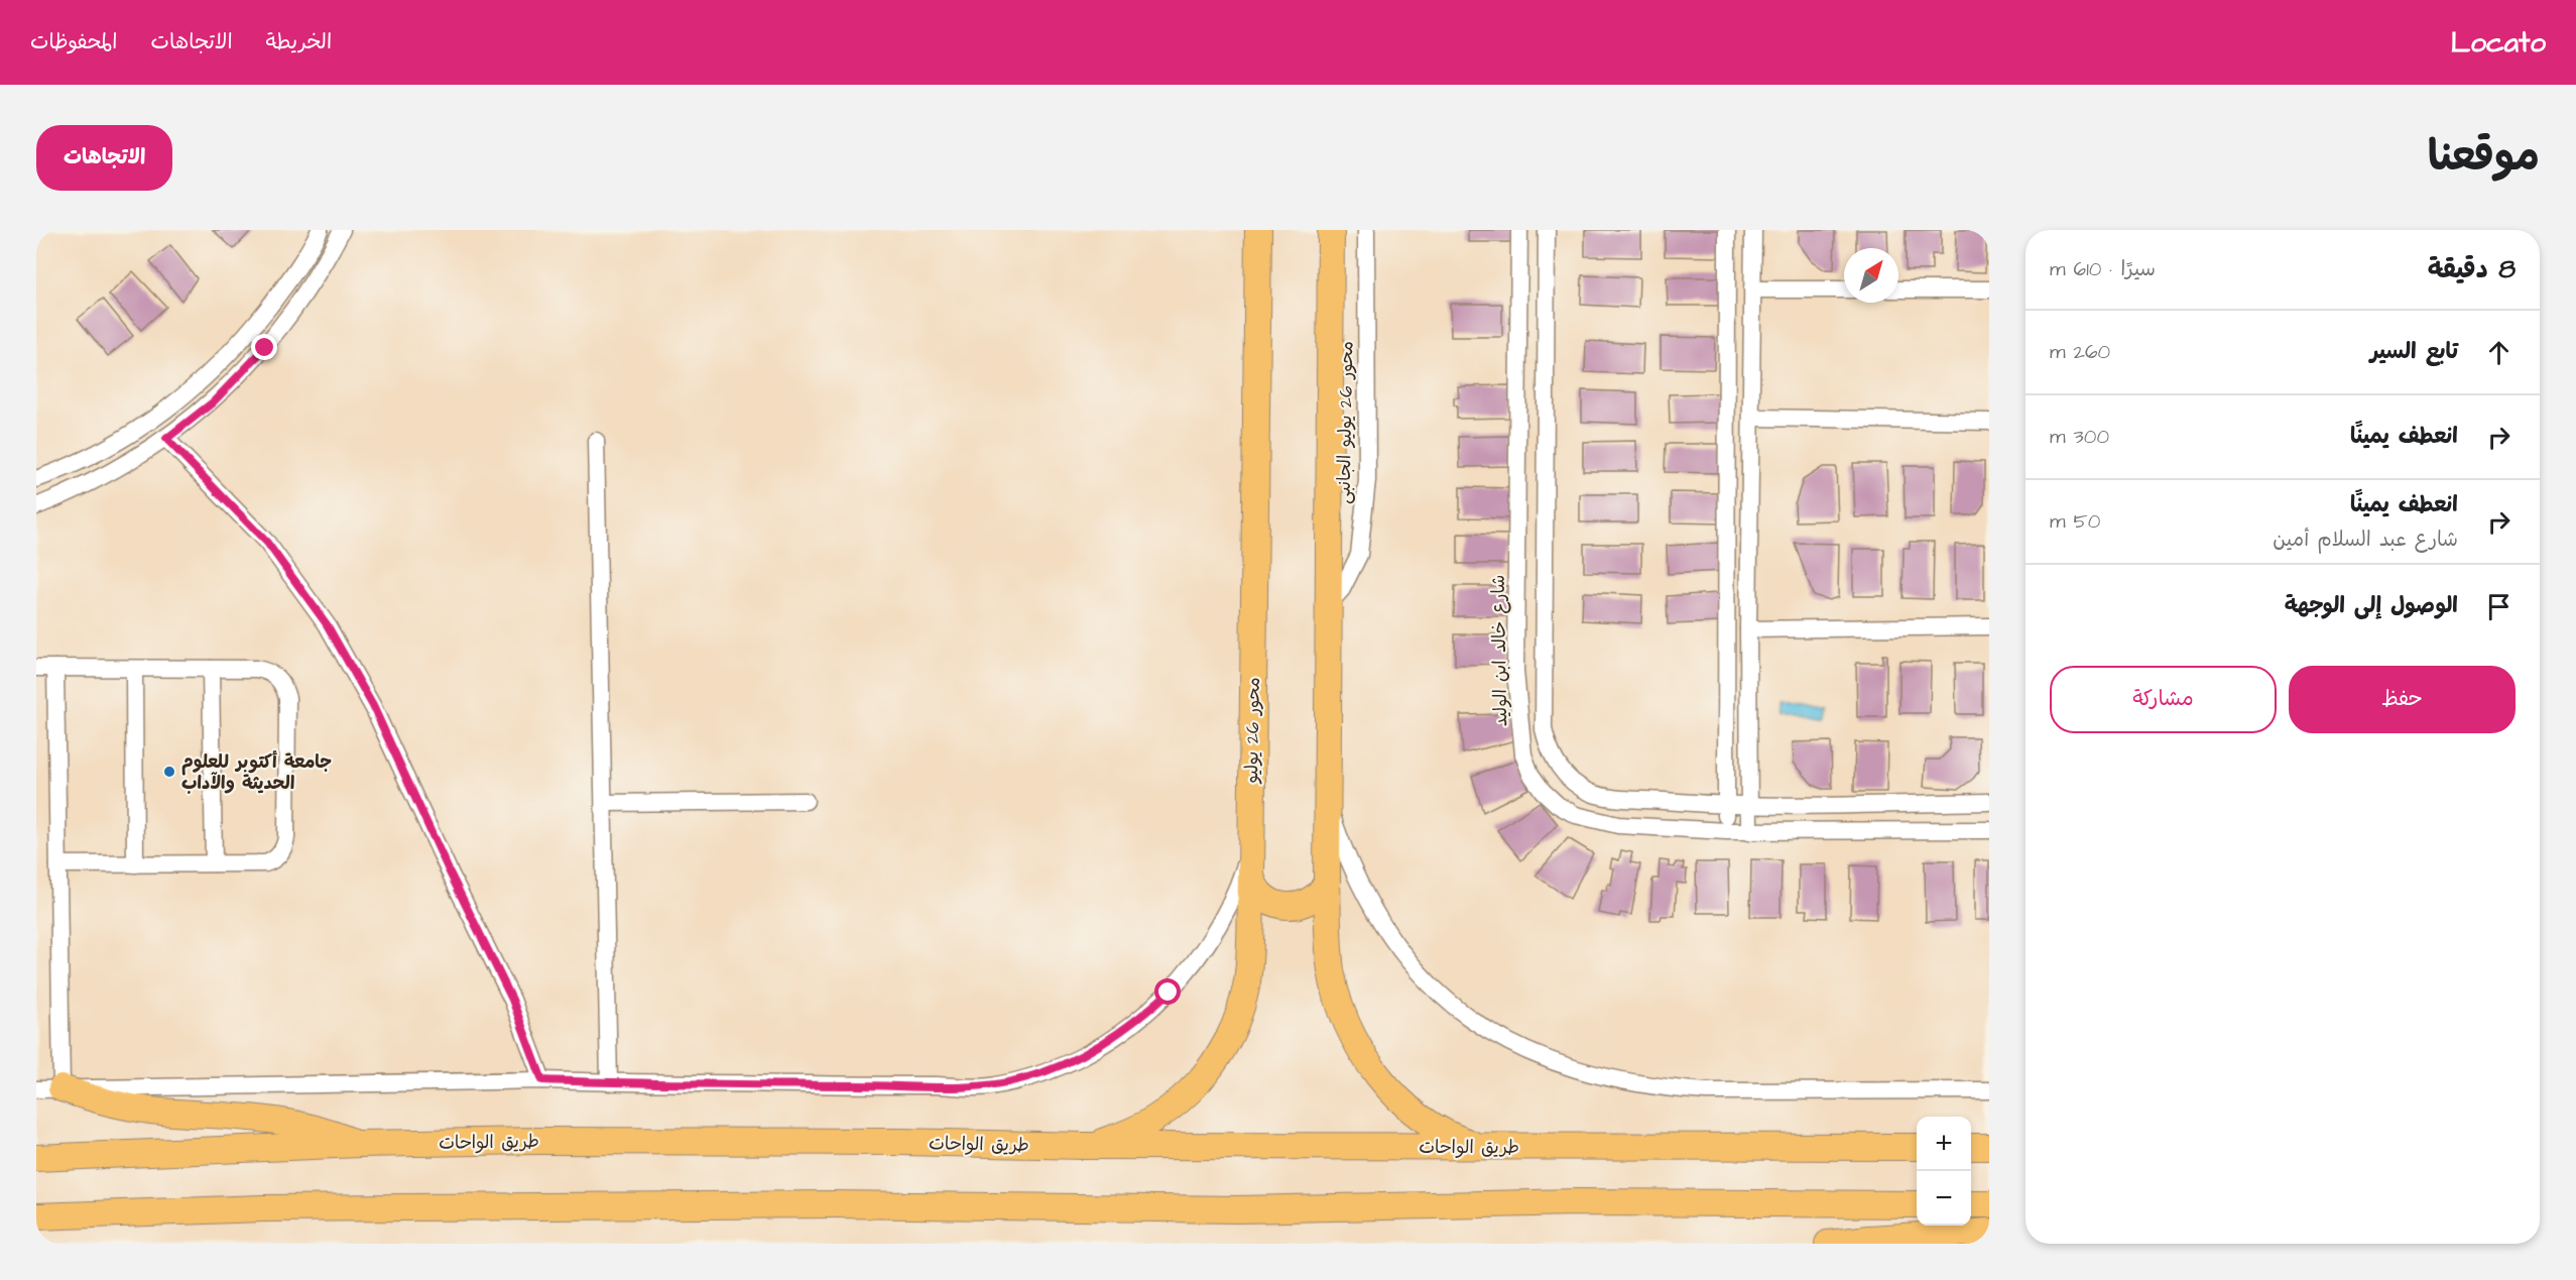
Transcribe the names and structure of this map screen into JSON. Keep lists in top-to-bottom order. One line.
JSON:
{"streets":{"highway":["محور 26 يوليو","طريق الواحات"],"street":["محور 26 يوليو الجانبى","شارع خالد ابن الوليد"]},"crossings":[["محور 26 يوليو","طريق الواحات"]],"places":["جامعة أكتوبر للعلوم الحديثة والآداب"],"north":"top right","page":{"header":"Locato","nav":["الخريطة","الاتجاهات","المحفوظات"],"title":"موقعنا","buttons":["الاتجاهات",["حفظ","مشاركة"]],"heading":["8 دقيقة","سيرًا · 610 m"],"list":[["تابع السير","260 m"],["انعطف يمينًا","300 m"],["انعطف يمينًا","شارع عبد السلام أمين","50 m"],"الوصول إلى الوجهة"],"map_buttons":["+","−"]}}
